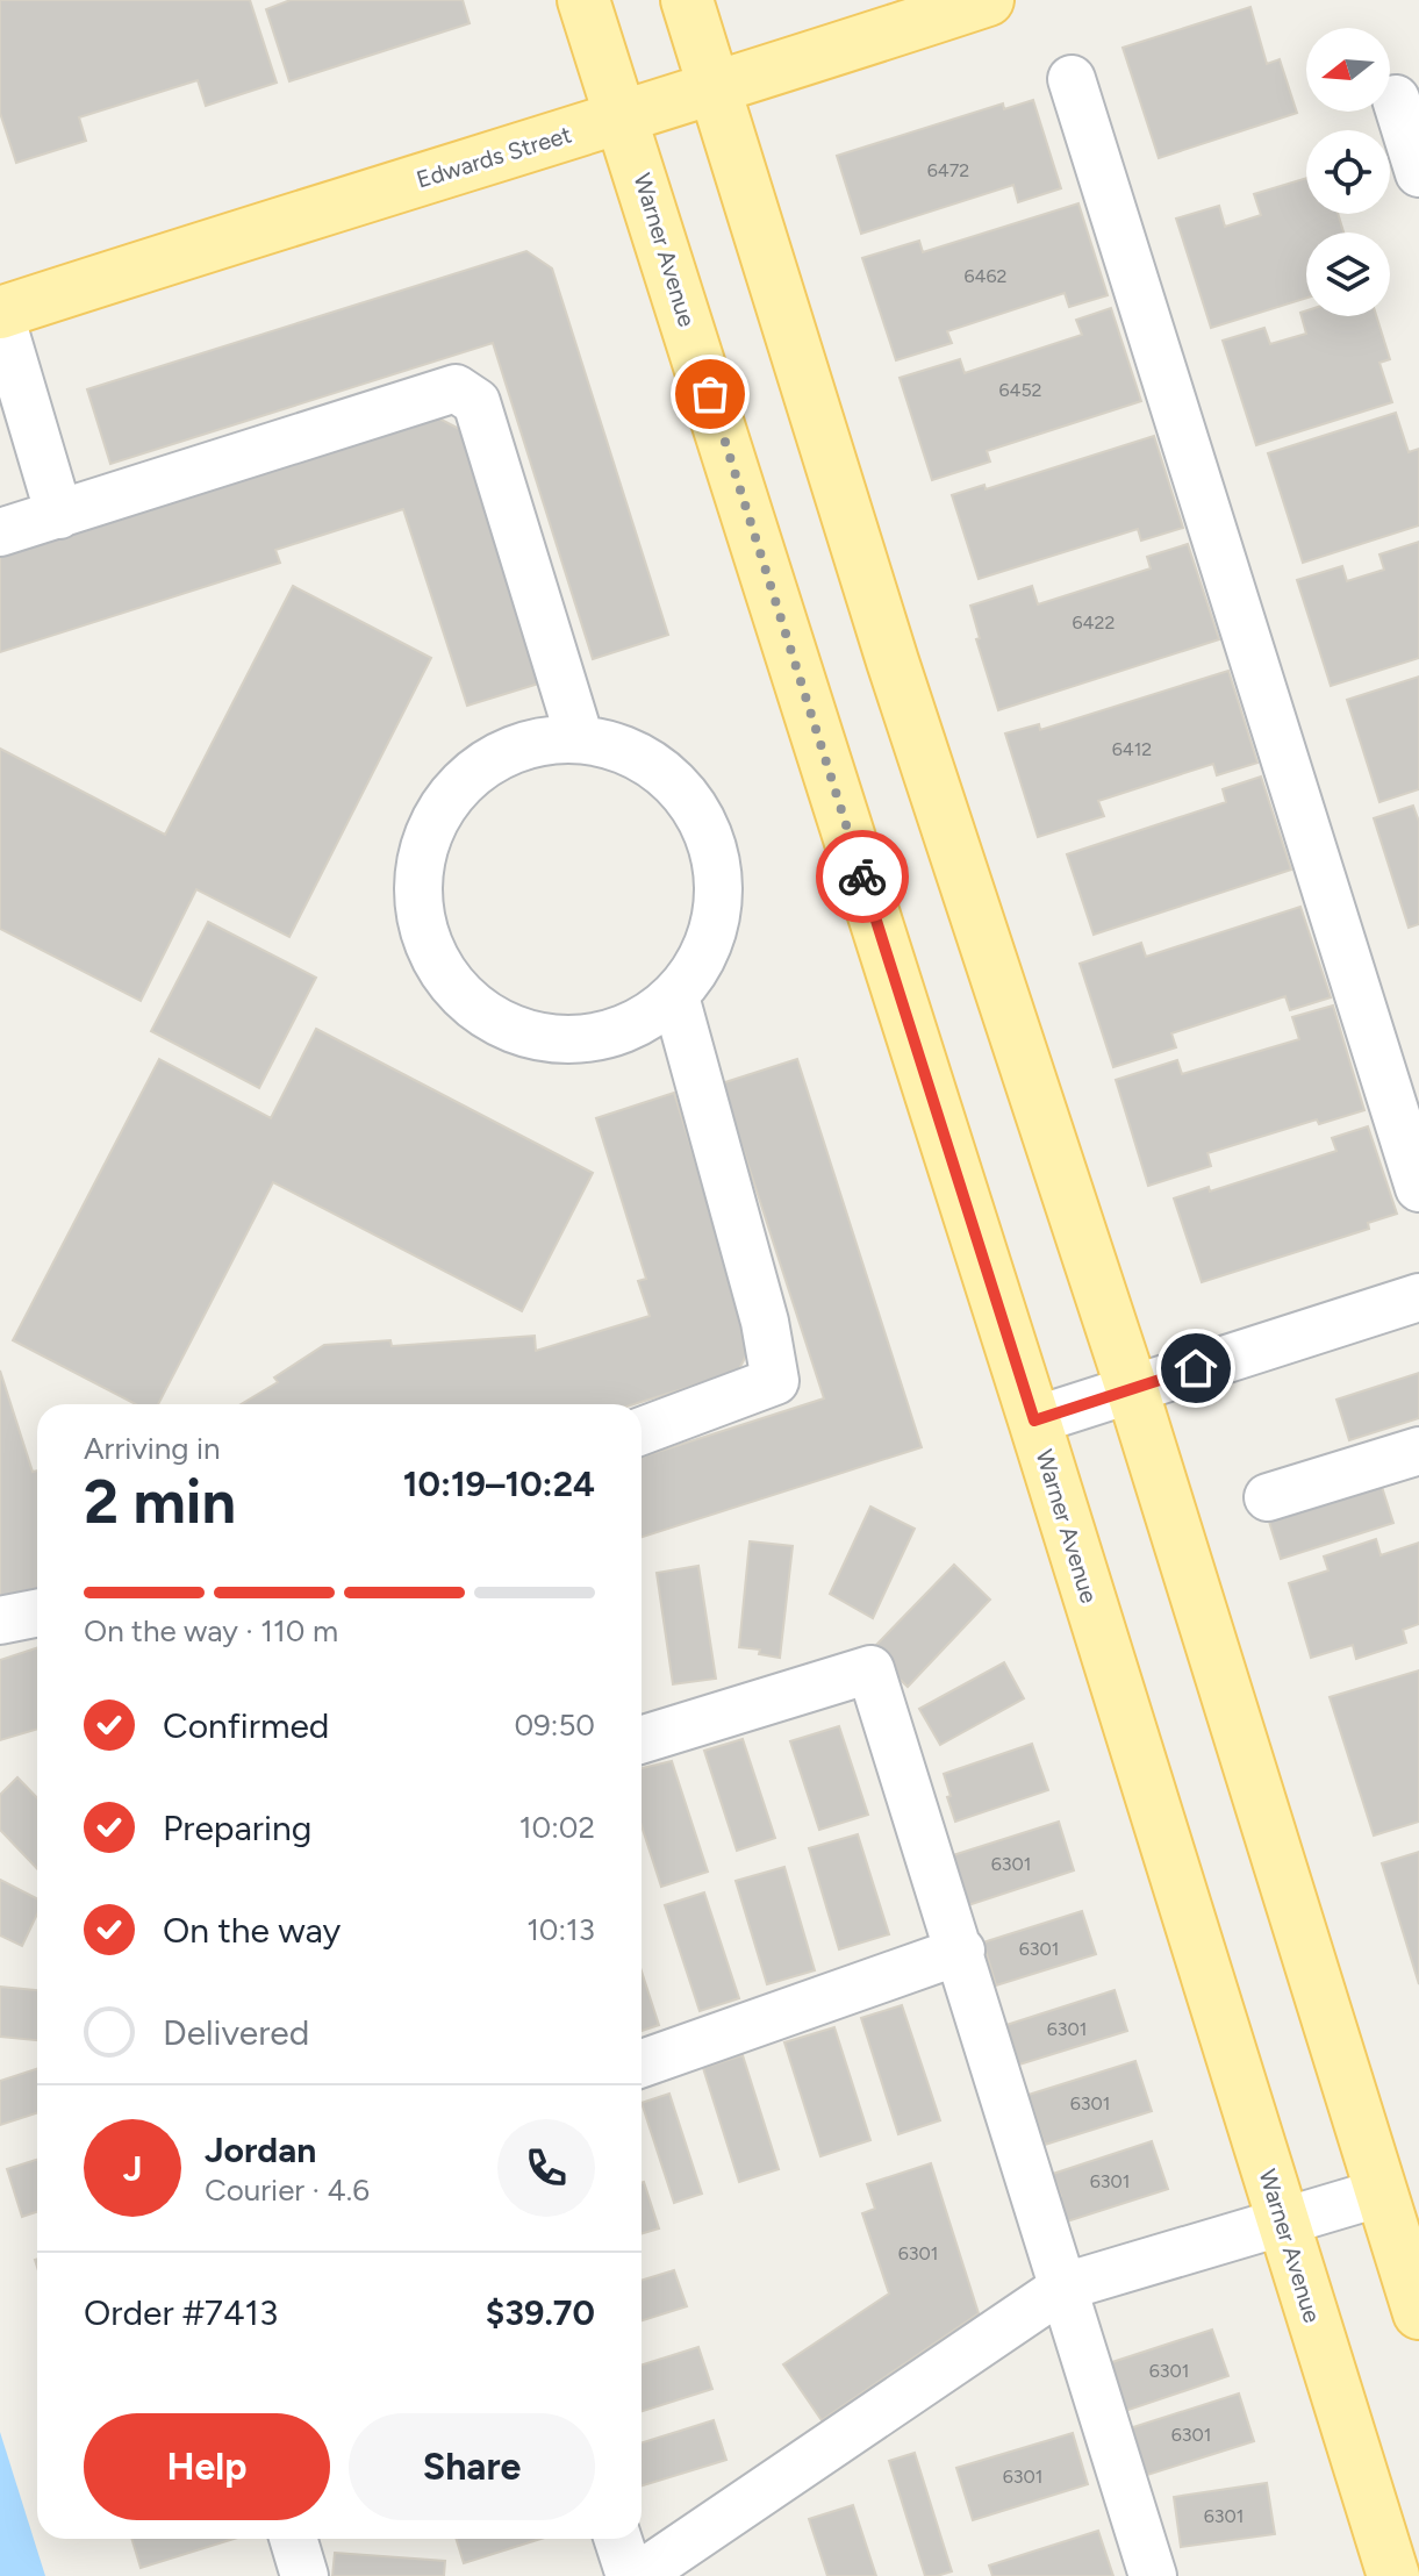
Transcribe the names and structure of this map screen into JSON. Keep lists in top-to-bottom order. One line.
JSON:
{"streets":{"main road":["Edwards Street","Warner Avenue"]},"crossings":[["Edwards Street","Warner Avenue"]],"house_numbers":["6472","6462","6452","6422","6412","6301","6301","6301","6301","6301","6301","6301","6301","6301","6301"],"north":"left","page":{"heading":["2 min","Arriving in","10:19–10:24"],"panel":["Jordan","Courier · 4.6","Order #7413","$39.70"],"bar":"On the way · 110 m","list":[["Confirmed","09:50"],["Preparing","10:02"],["On the way","10:13"],"Delivered"],"round":"J","buttons":["Help","Share"]}}
